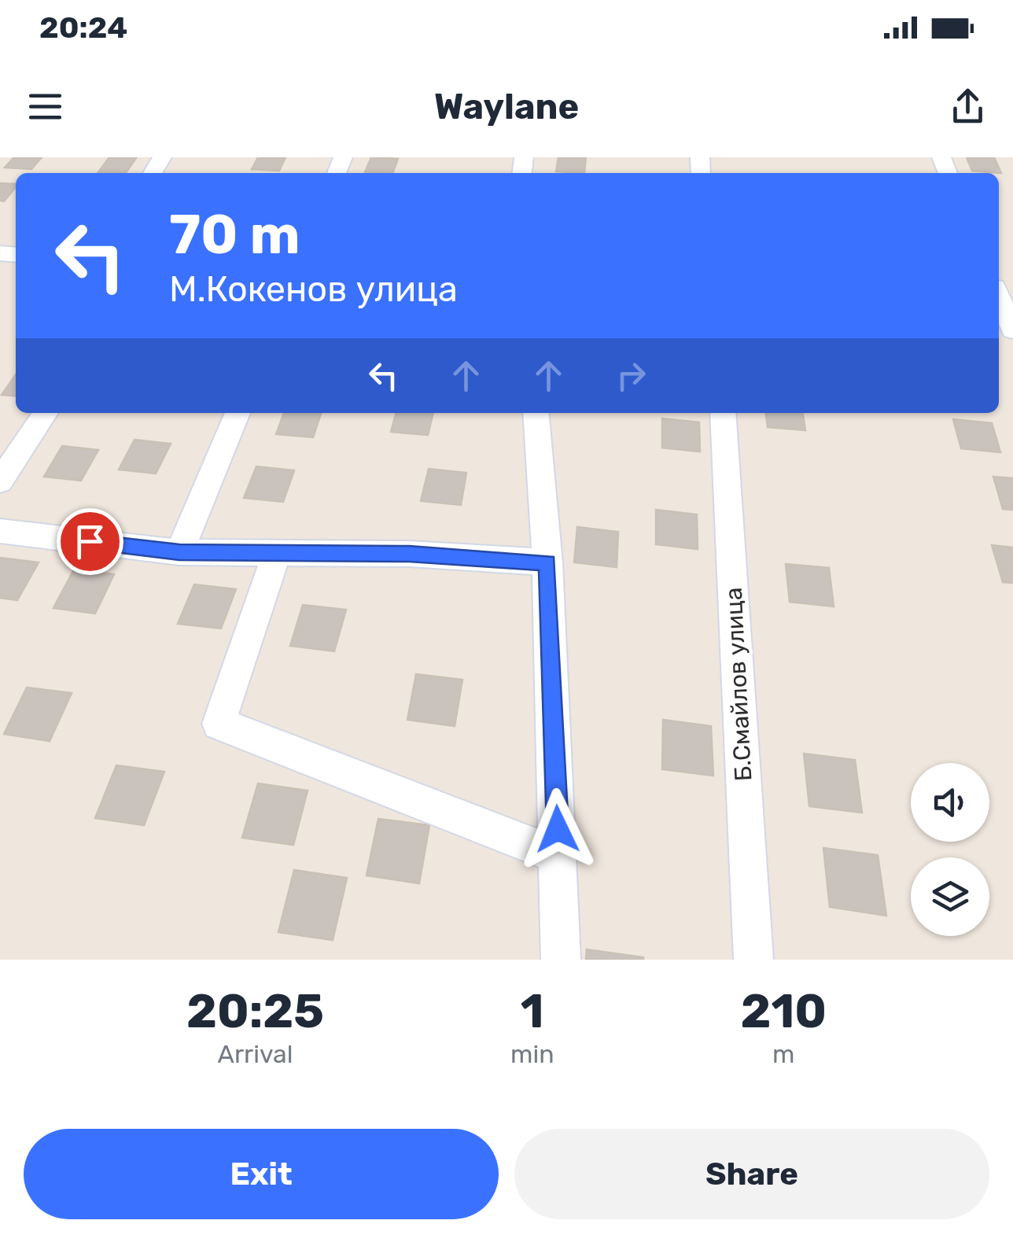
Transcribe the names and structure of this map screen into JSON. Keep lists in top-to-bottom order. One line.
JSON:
{"streets":{"street":["Б.Смайлов улица"]},"page":{"status":"20:24","header":"Waylane","turn":["70 m","М.Кокенов улица"],"eta":["20:25","Arrival","1","min","210","m"],"buttons":["Exit","Share"]}}
